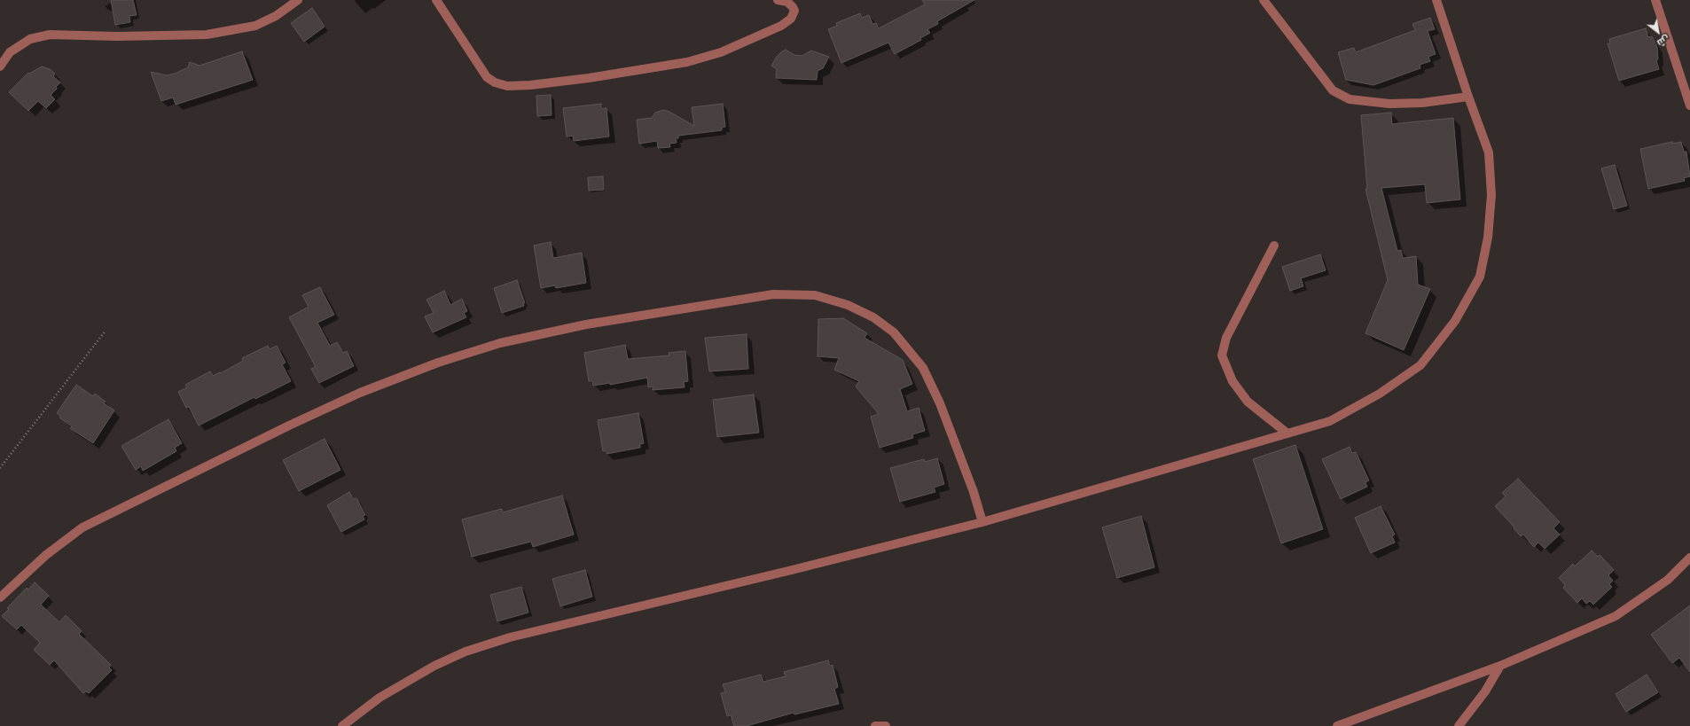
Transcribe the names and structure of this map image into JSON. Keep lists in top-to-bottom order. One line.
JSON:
{"north":"bottom right"}
